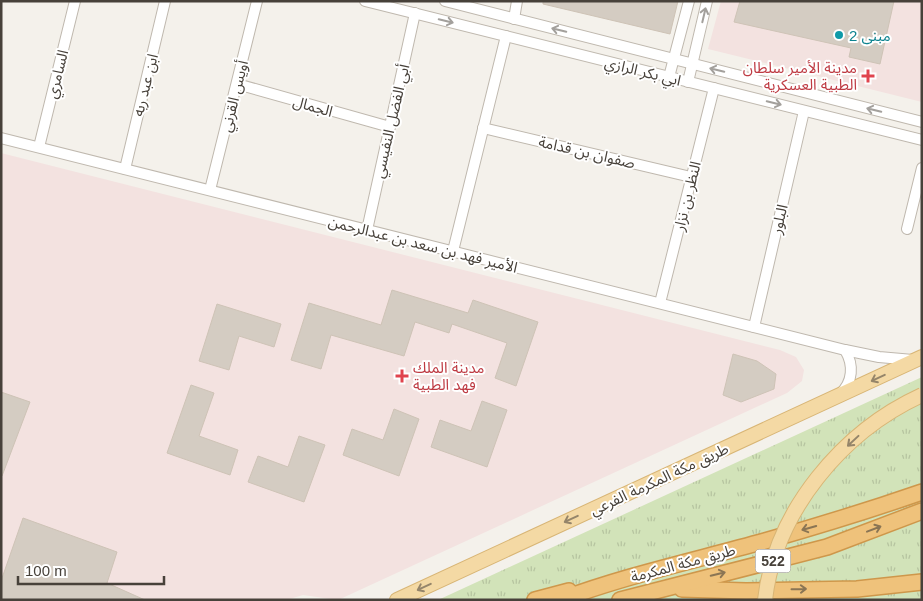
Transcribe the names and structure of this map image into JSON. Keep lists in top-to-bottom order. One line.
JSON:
{"streets":{"highway":["522","طريق مكة المكرمة"],"main road":["طريق مكة المكرمة الفرعي"],"street":["ابي بكر الرازي","السامري","ابن عبد ربه","أويس القرني","الجمال","أبي الفضل النفيسي","صفوان بن قدامة","النظر بن نزار","البلور","الأمير فهد بن سعد بن عبدالرحمن"]},"crossings":[["ابي بكر الرازي","أبي الفضل النفيسي"],["ابي بكر الرازي","النظر بن نزار"],["ابي بكر الرازي","البلور"],["السامري","الأمير فهد بن سعد بن عبدالرحمن"],["ابن عبد ربه","الأمير فهد بن سعد بن عبدالرحمن"],["أويس القرني","الجمال"],["أويس القرني","الأمير فهد بن سعد بن عبدالرحمن"],["الجمال","أبي الفضل النفيسي"],["أبي الفضل النفيسي","الأمير فهد بن سعد بن عبدالرحمن"],["صفوان بن قدامة","النظر بن نزار"],["النظر بن نزار","الأمير فهد بن سعد بن عبدالرحمن"],["البلور","الأمير فهد بن سعد بن عبدالرحمن"],["الأمير فهد بن سعد بن عبدالرحمن","طريق مكة المكرمة الفرعي"]],"one_way":["طريق مكة المكرمة الفرعي"],"places":{"other":["مبنى 2"],"health":["مدينة الأمير سلطان الطبية العسكرية","مدينة الملك فهد الطبية"]},"scale_bar":"100 m"}
